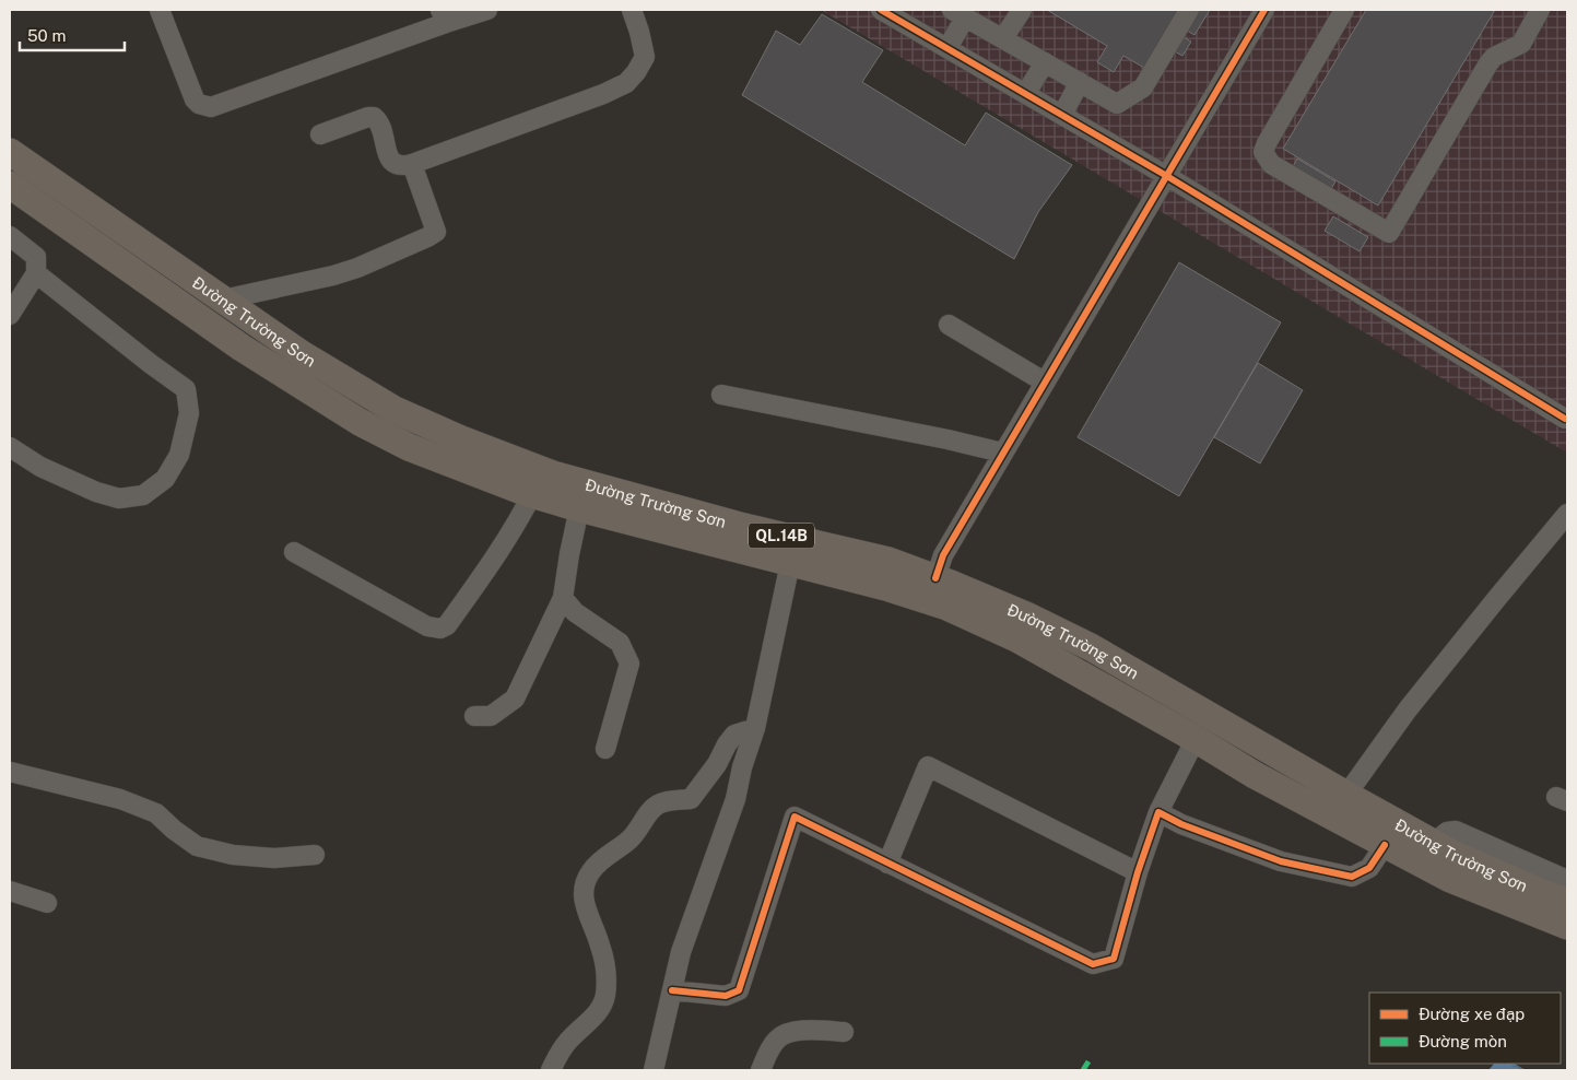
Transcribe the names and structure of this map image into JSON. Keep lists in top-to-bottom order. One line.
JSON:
{"streets":{"highway":["Đường Trường Sơn","QL.14B"]},"legend":["Đường xe đạp","Đường mòn"],"scale_bar":"50 m"}
